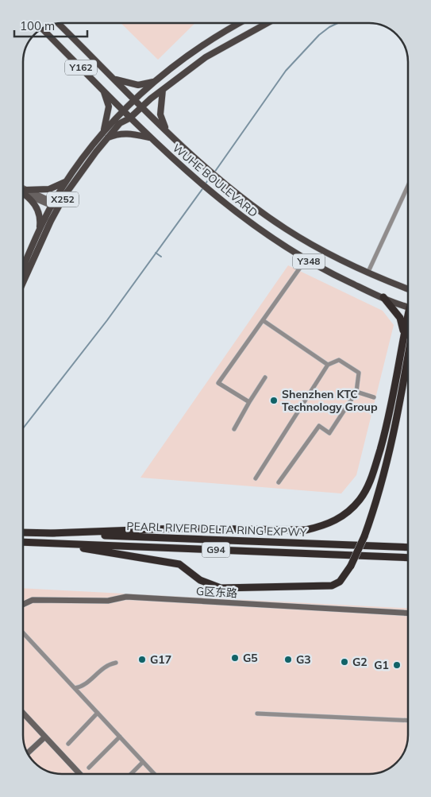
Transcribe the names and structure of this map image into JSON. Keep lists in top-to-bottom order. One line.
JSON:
{"streets":{"highway":["PEARL RIVER DELTA RING EXPWY","G94"],"main road":["Y162","WUHE BOULEVARD","X252","Y348"],"street":["G区东路"]},"crossings":[["WUHE BOULEVARD","X252"]],"places":["Shenzhen KTC Technology Group","G5","G17","G3","G2","G1"],"scale_bar":"100 m"}
